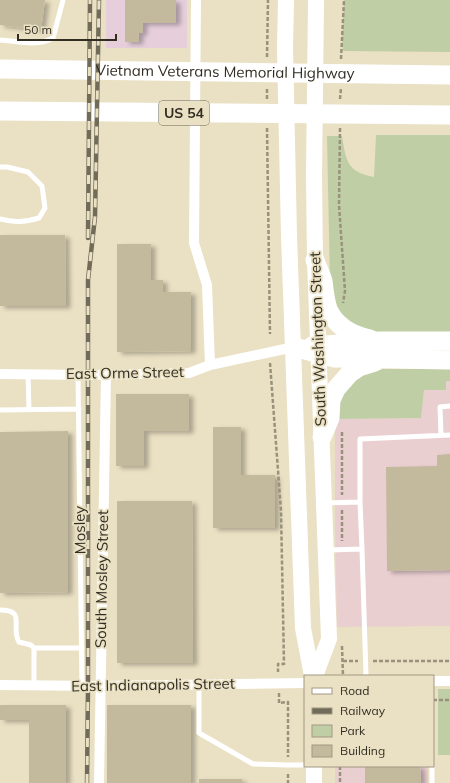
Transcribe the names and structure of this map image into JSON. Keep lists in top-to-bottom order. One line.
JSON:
{"streets":{"highway":["Vietnam Veterans Memorial Highway","US 54"],"main road":["South Washington Street"],"street":["East Orme Street","South Mosley Street","East Indianapolis Street"],"lane":["Mosley"]},"crossings":[["South Washington Street","East Orme Street"],["East Orme Street","Mosley"],["East Orme Street","South Mosley Street"],["Mosley","East Indianapolis Street"],["South Mosley Street","East Indianapolis Street"]],"legend":["Road","Railway","Park","Building"],"scale_bar":"50 m"}
